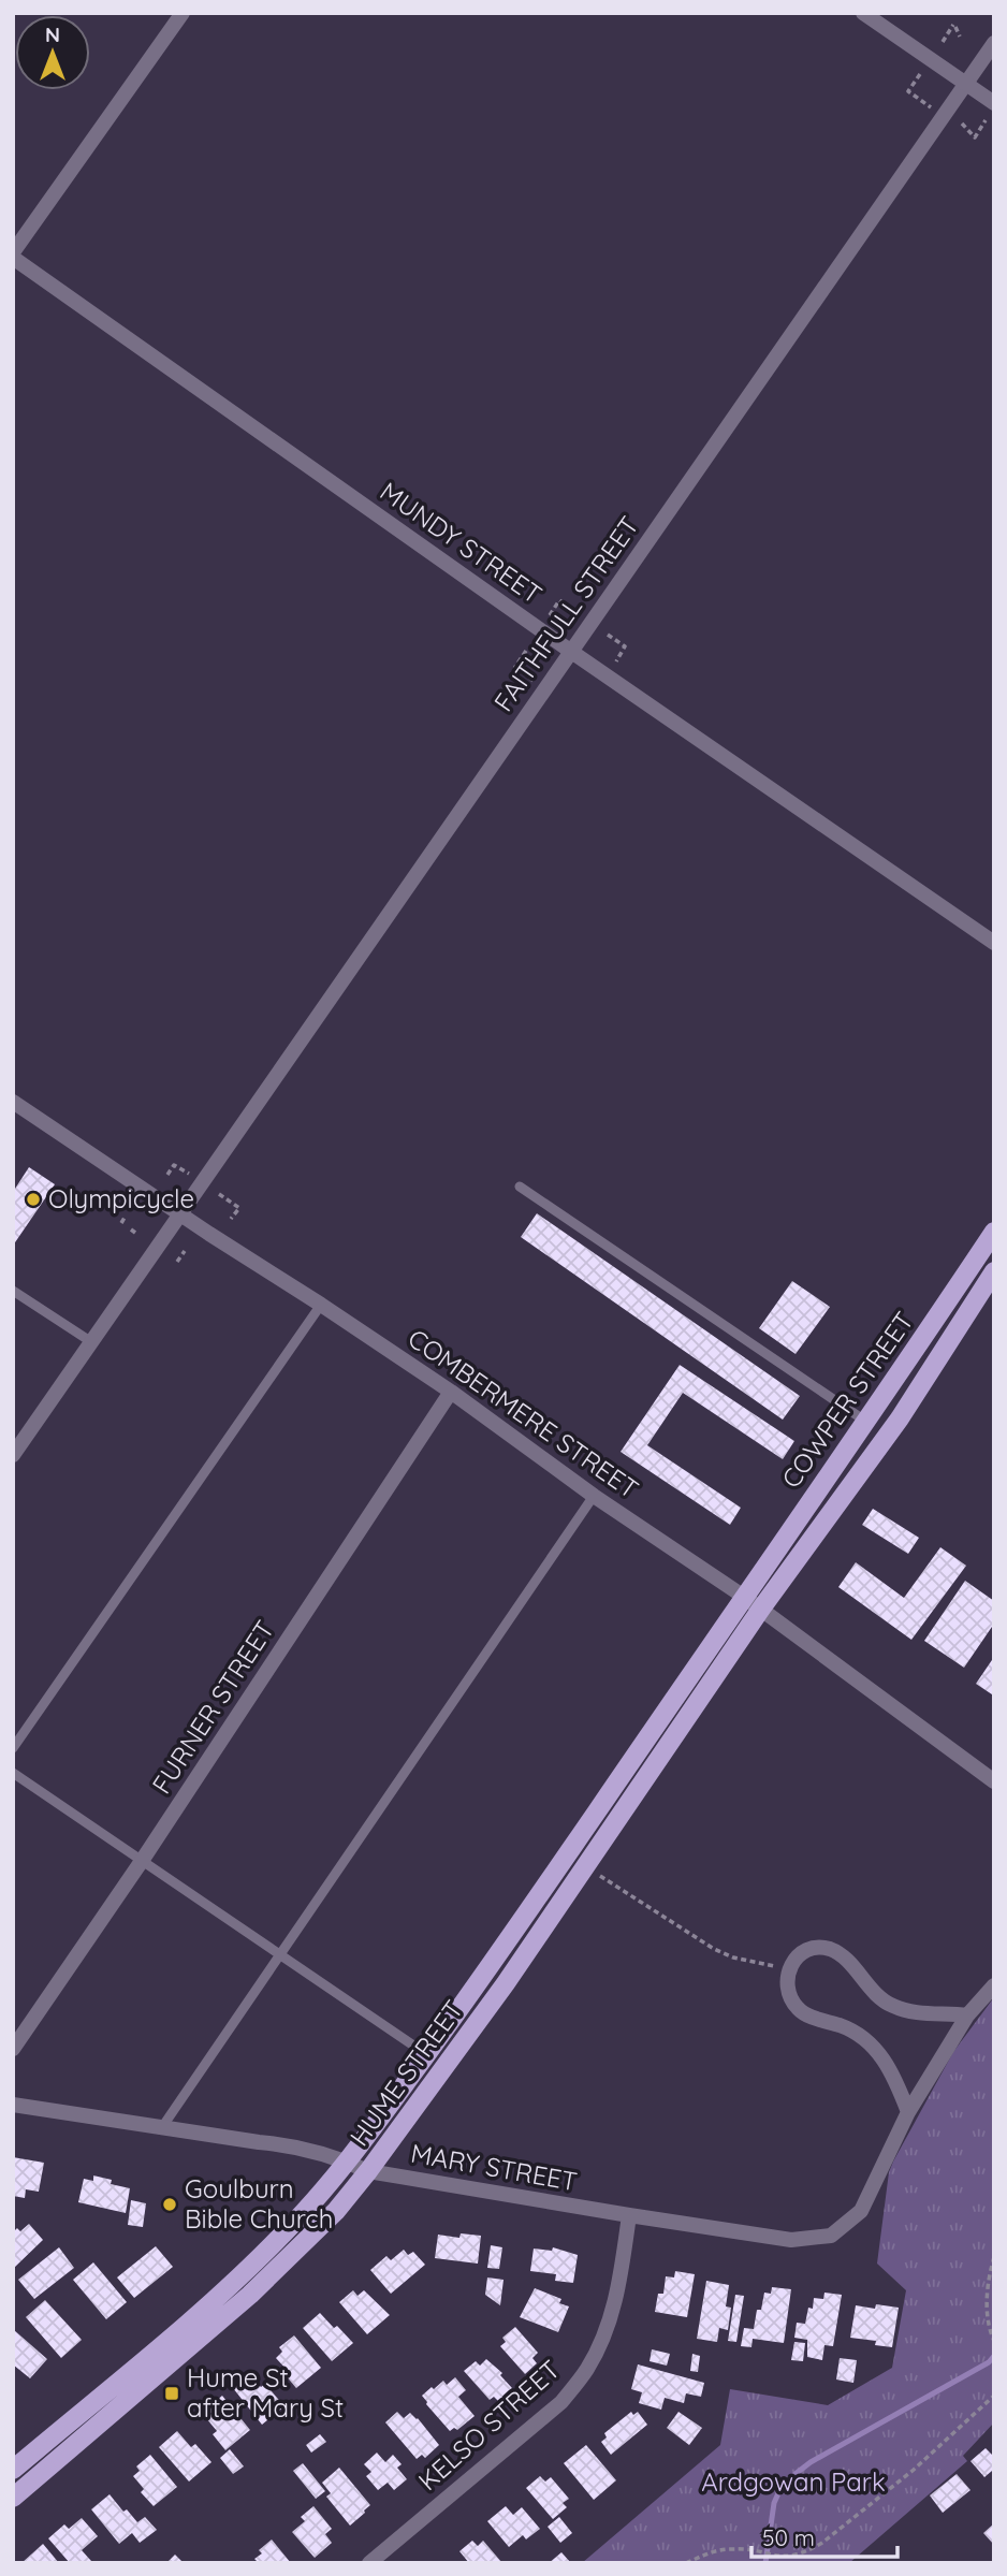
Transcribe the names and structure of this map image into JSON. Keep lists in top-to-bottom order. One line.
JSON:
{"streets":{"main road":["COWPER STREET","HUME STREET"],"street":["MUNDY STREET","FAITHFULL STREET","COMBERMERE STREET","FURNER STREET","MARY STREET","KELSO STREET"]},"crossings":[["MUNDY STREET","FAITHFULL STREET"],["FAITHFULL STREET","COMBERMERE STREET"],["COWPER STREET","COMBERMERE STREET"],["COWPER STREET","HUME STREET"],["COMBERMERE STREET","FURNER STREET"],["COMBERMERE STREET","HUME STREET"],["HUME STREET","MARY STREET"],["MARY STREET","KELSO STREET"]],"parks":["Ardgowan Park"],"places":{"other":["Olympicycle","Goulburn Bible Church"],"transit":["Hume St after Mary St"]},"scale_bar":"50 m","north":"top"}
